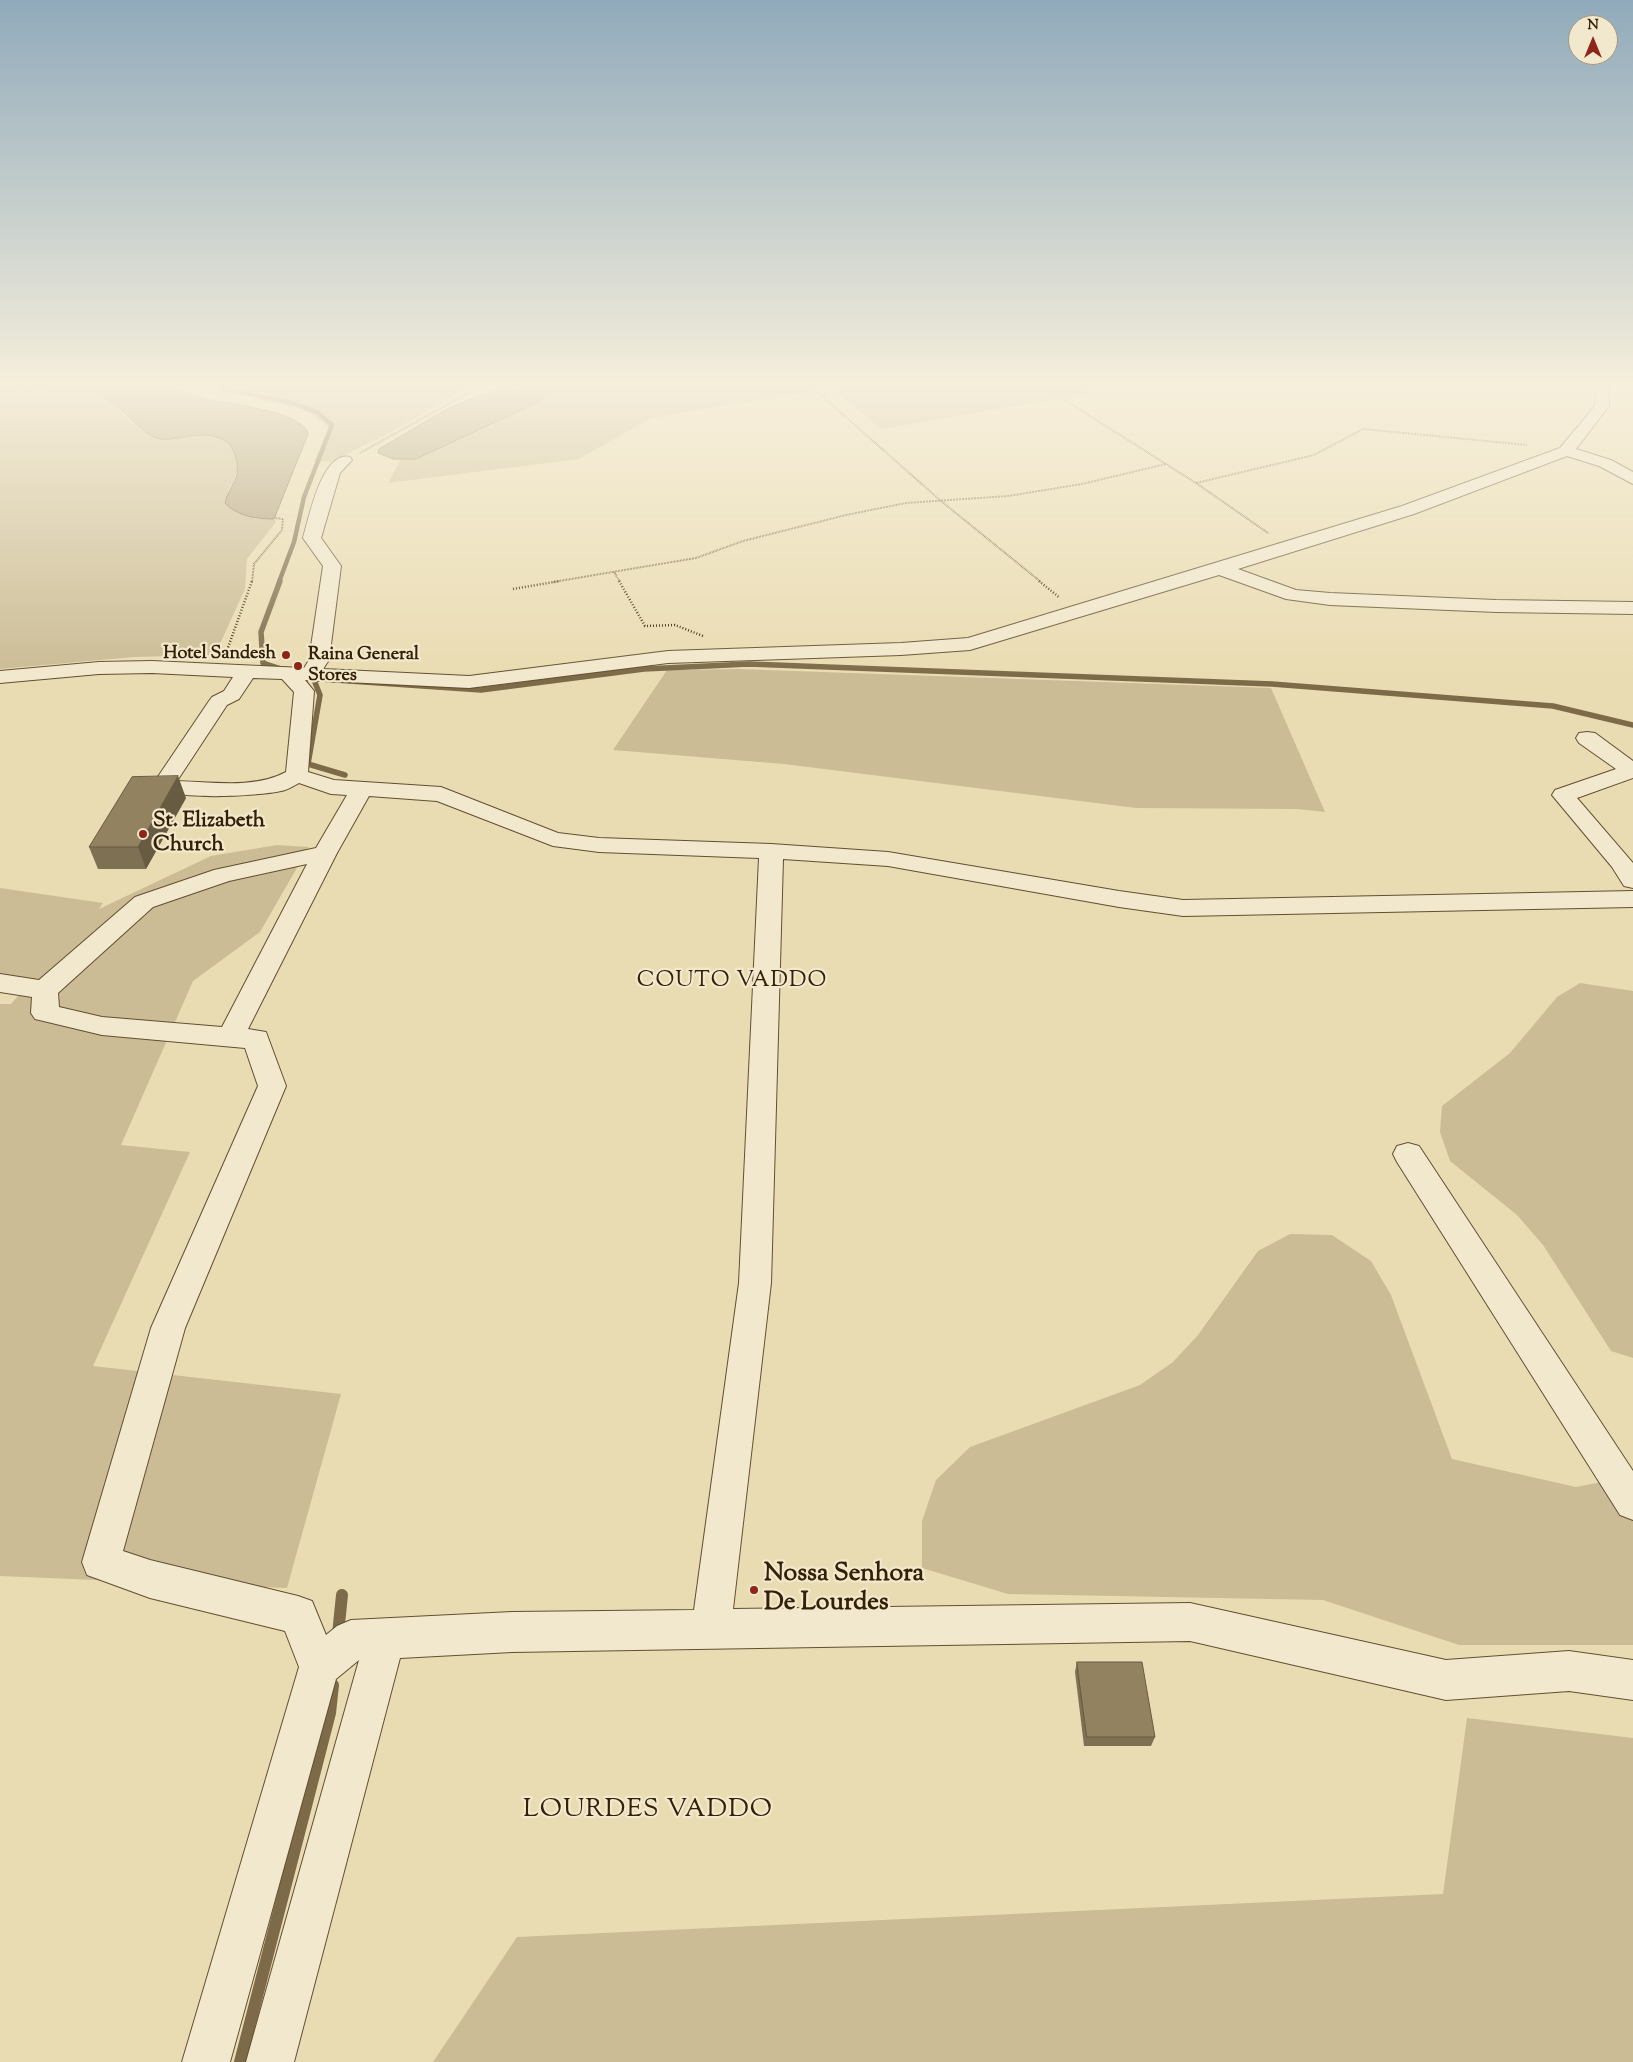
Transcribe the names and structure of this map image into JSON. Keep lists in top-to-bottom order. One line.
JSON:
{"districts":["COUTO VADDO","LOURDES VADDO"],"places":["Hotel Sandesh","Raina General Stores","St. Elizabeth Church","Nossa Senhora De Lourdes"],"north":"top"}
